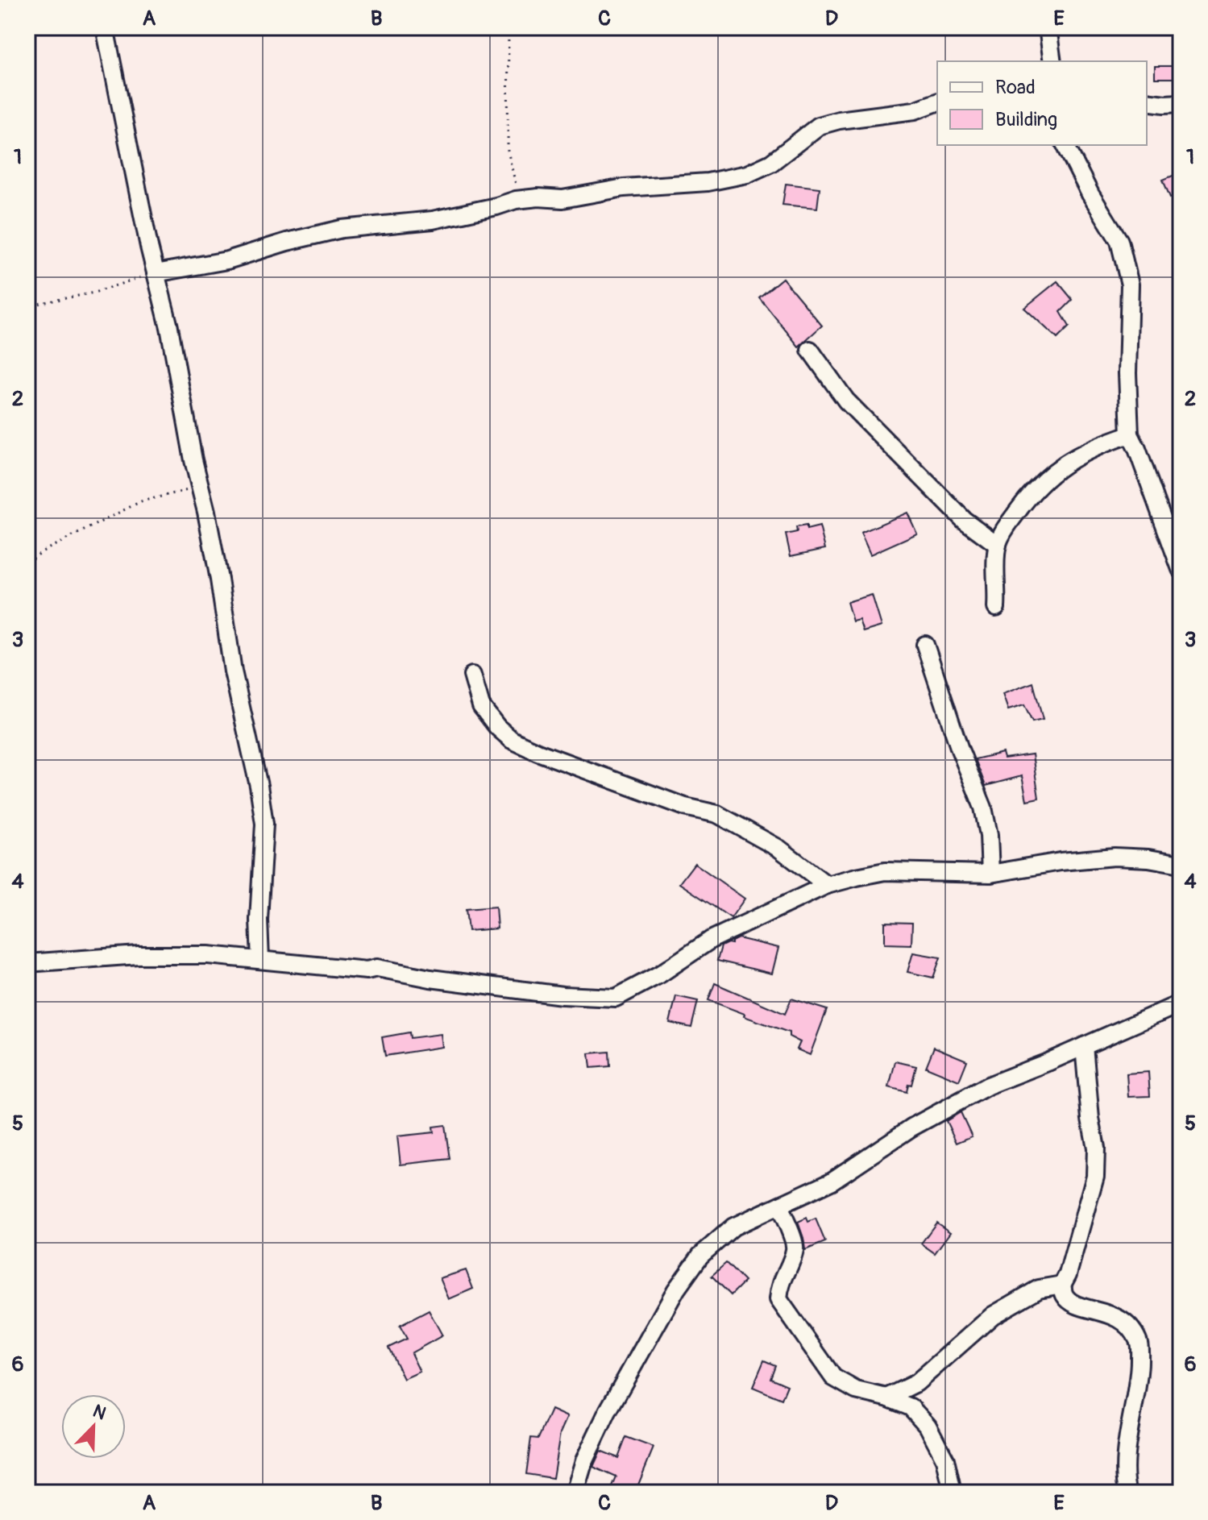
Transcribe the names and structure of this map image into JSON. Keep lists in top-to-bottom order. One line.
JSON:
{"legend":["Road","Building"],"north":"top right","grid":{"columns":["A","B","C","D","E"],"rows":["1","2","3","4","5","6"]}}
